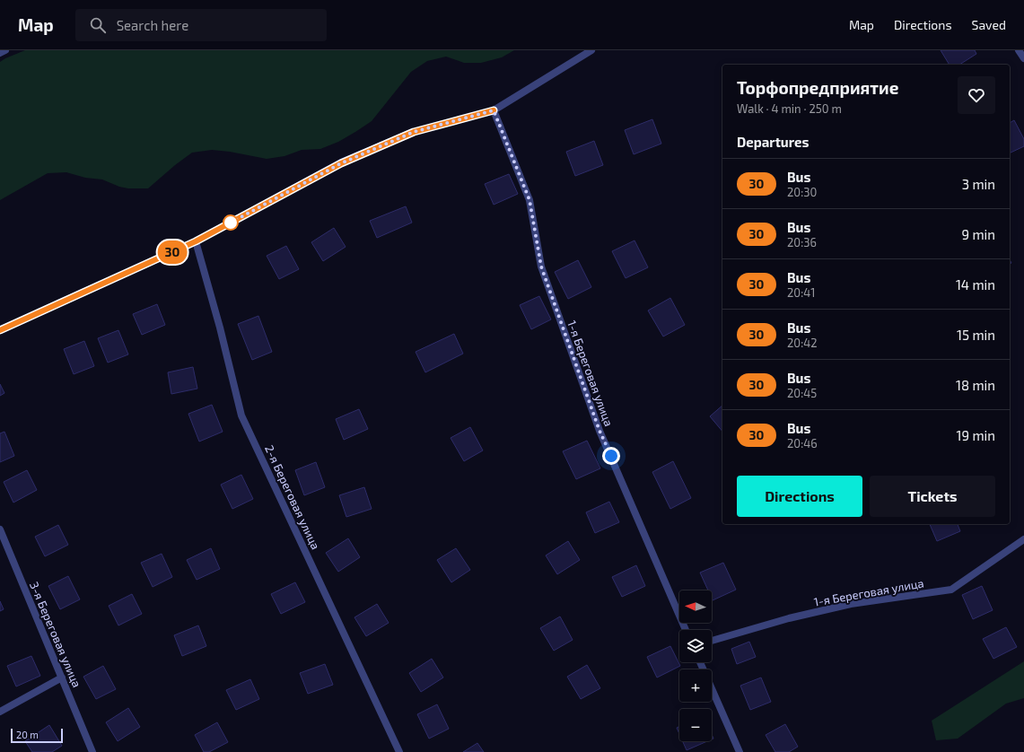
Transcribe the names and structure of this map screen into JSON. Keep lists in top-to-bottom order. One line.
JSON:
{"streets":{"street":["1-я Береговая улица","2-я Береговая улица","3-я Береговая улица"]},"lines":["bus line 30"],"scale_bar":"20 m","north":"left","page":{"header":"Map","search":"Search here","nav":["Map","Directions","Saved"],"on_map":"30","heading":[["Торфопредприятие","Walk · 4 min · 250 m"],"Departures"],"list":[{"mark":"30","name":"Bus","note":"20:30","value":"3 min"},{"mark":"30","name":"Bus","note":"20:36","value":"9 min"},{"mark":"30","name":"Bus","note":"20:41","value":"14 min"},{"mark":"30","name":"Bus","note":"20:42","value":"15 min"},{"mark":"30","name":"Bus","note":"20:45","value":"18 min"},{"mark":"30","name":"Bus","note":"20:46","value":"19 min"}],"buttons":["Directions","Tickets"],"map_buttons":["+","−"],"scale":"20 m"}}
